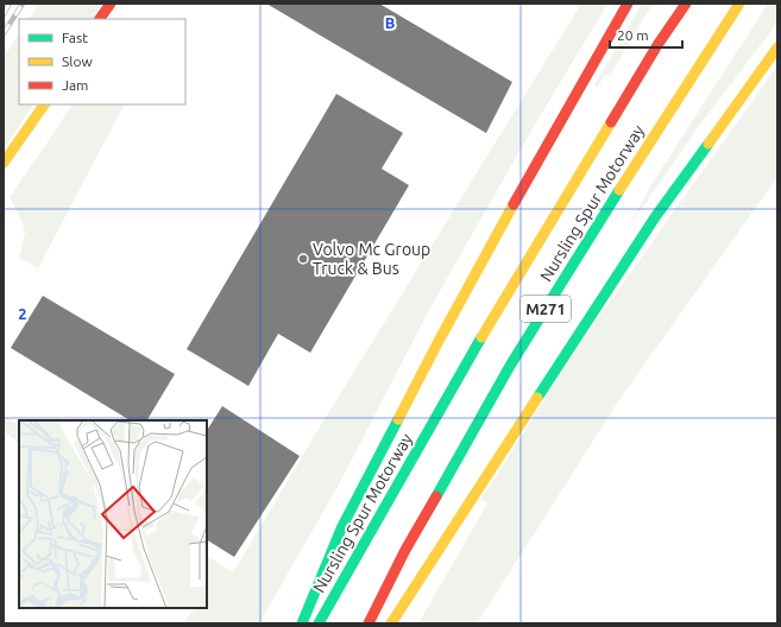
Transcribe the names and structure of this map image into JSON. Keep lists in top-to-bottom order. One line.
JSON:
{"streets":{"main road":["Nursling Spur Motorway","M271"]},"places":["Volvo Mc Group Truck & Bus"],"legend":["Fast","Slow","Jam"],"scale_bar":"20 m","grid":{"columns":["B"],"rows":["2"]}}
